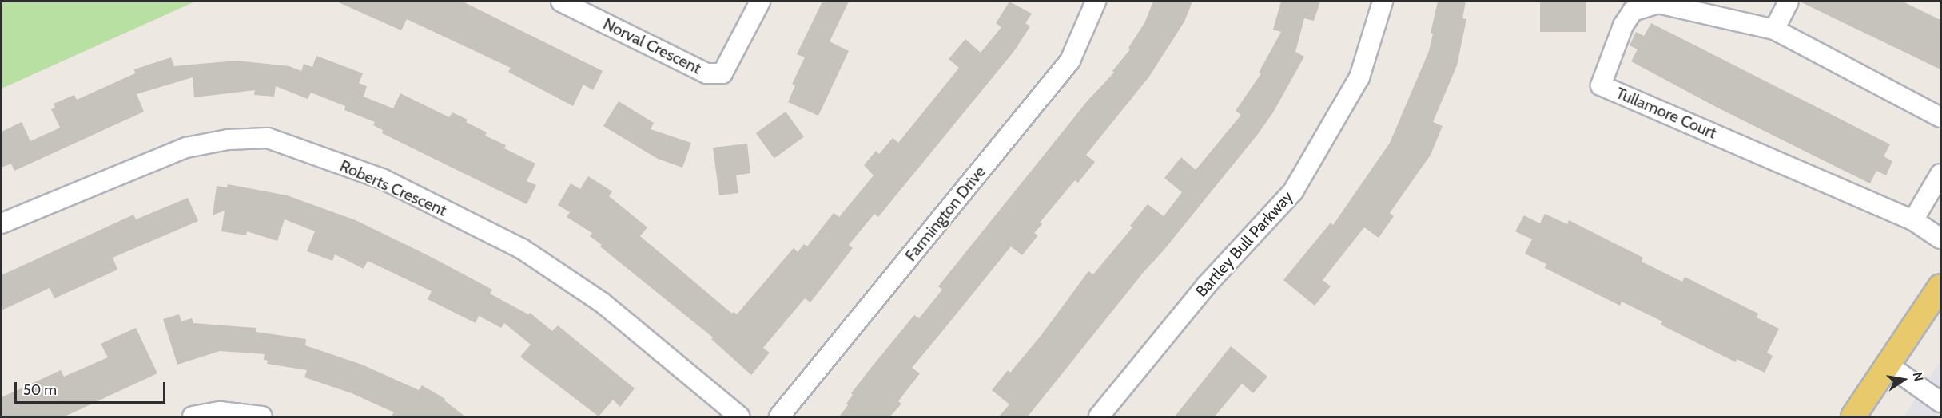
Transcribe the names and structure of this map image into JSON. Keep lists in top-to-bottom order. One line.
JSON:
{"streets":{"street":["Norval Crescent","Tullamore Court","Roberts Crescent","Farmington Drive","Bartley Bull Parkway"]},"scale_bar":"50 m","north":"right"}
